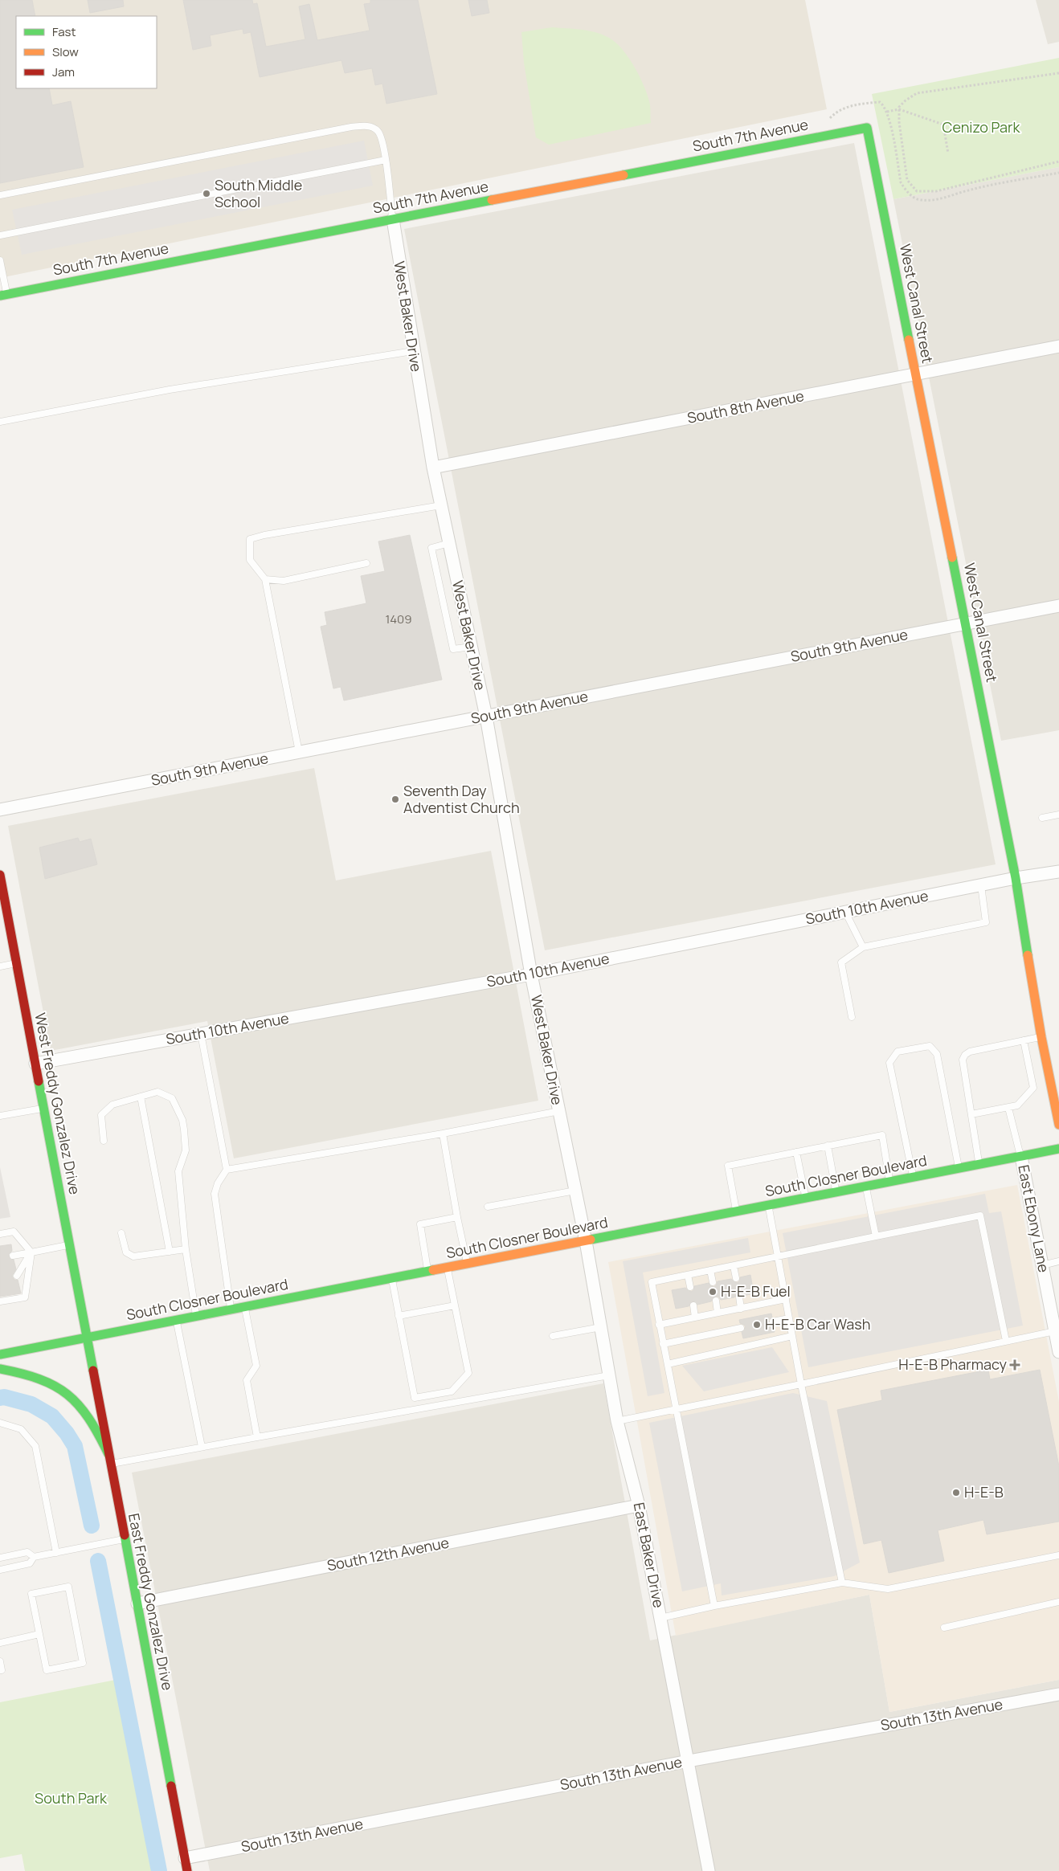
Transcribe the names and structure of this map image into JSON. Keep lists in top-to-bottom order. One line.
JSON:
{"streets":{"main road":["South 7th Avenue","West Canal Street","West Freddy Gonzalez Drive","South Closner Boulevard","East Freddy Gonzalez Drive"],"street":["West Baker Drive","South 8th Avenue","South 9th Avenue","South 10th Avenue","East Ebony Lane","South 12th Avenue","East Baker Drive","South 13th Avenue"]},"crossings":[["South 7th Avenue","West Canal Street"],["South 7th Avenue","West Baker Drive"],["West Canal Street","South 8th Avenue"],["West Canal Street","South 9th Avenue"],["West Canal Street","South 10th Avenue"],["West Baker Drive","South 8th Avenue"],["West Baker Drive","South 9th Avenue"],["West Baker Drive","South 10th Avenue"],["West Baker Drive","South Closner Boulevard"],["West Baker Drive","East Baker Drive"],["South 10th Avenue","West Freddy Gonzalez Drive"],["West Freddy Gonzalez Drive","South Closner Boulevard"],["West Freddy Gonzalez Drive","East Freddy Gonzalez Drive"],["South Closner Boulevard","East Ebony Lane"],["South Closner Boulevard","East Baker Drive"],["South Closner Boulevard","East Freddy Gonzalez Drive"],["South 12th Avenue","East Baker Drive"],["South 12th Avenue","East Freddy Gonzalez Drive"],["East Baker Drive","South 13th Avenue"],["East Freddy Gonzalez Drive","South 13th Avenue"]],"parks":["Cenizo Park","South Park"],"places":{"other":["South Middle School","Seventh Day Adventist Church","H-E-B Fuel","H-E-B Car Wash","H-E-B"],"health":["H-E-B Pharmacy"]},"house_numbers":["1409"],"legend":["Fast","Slow","Jam"]}
